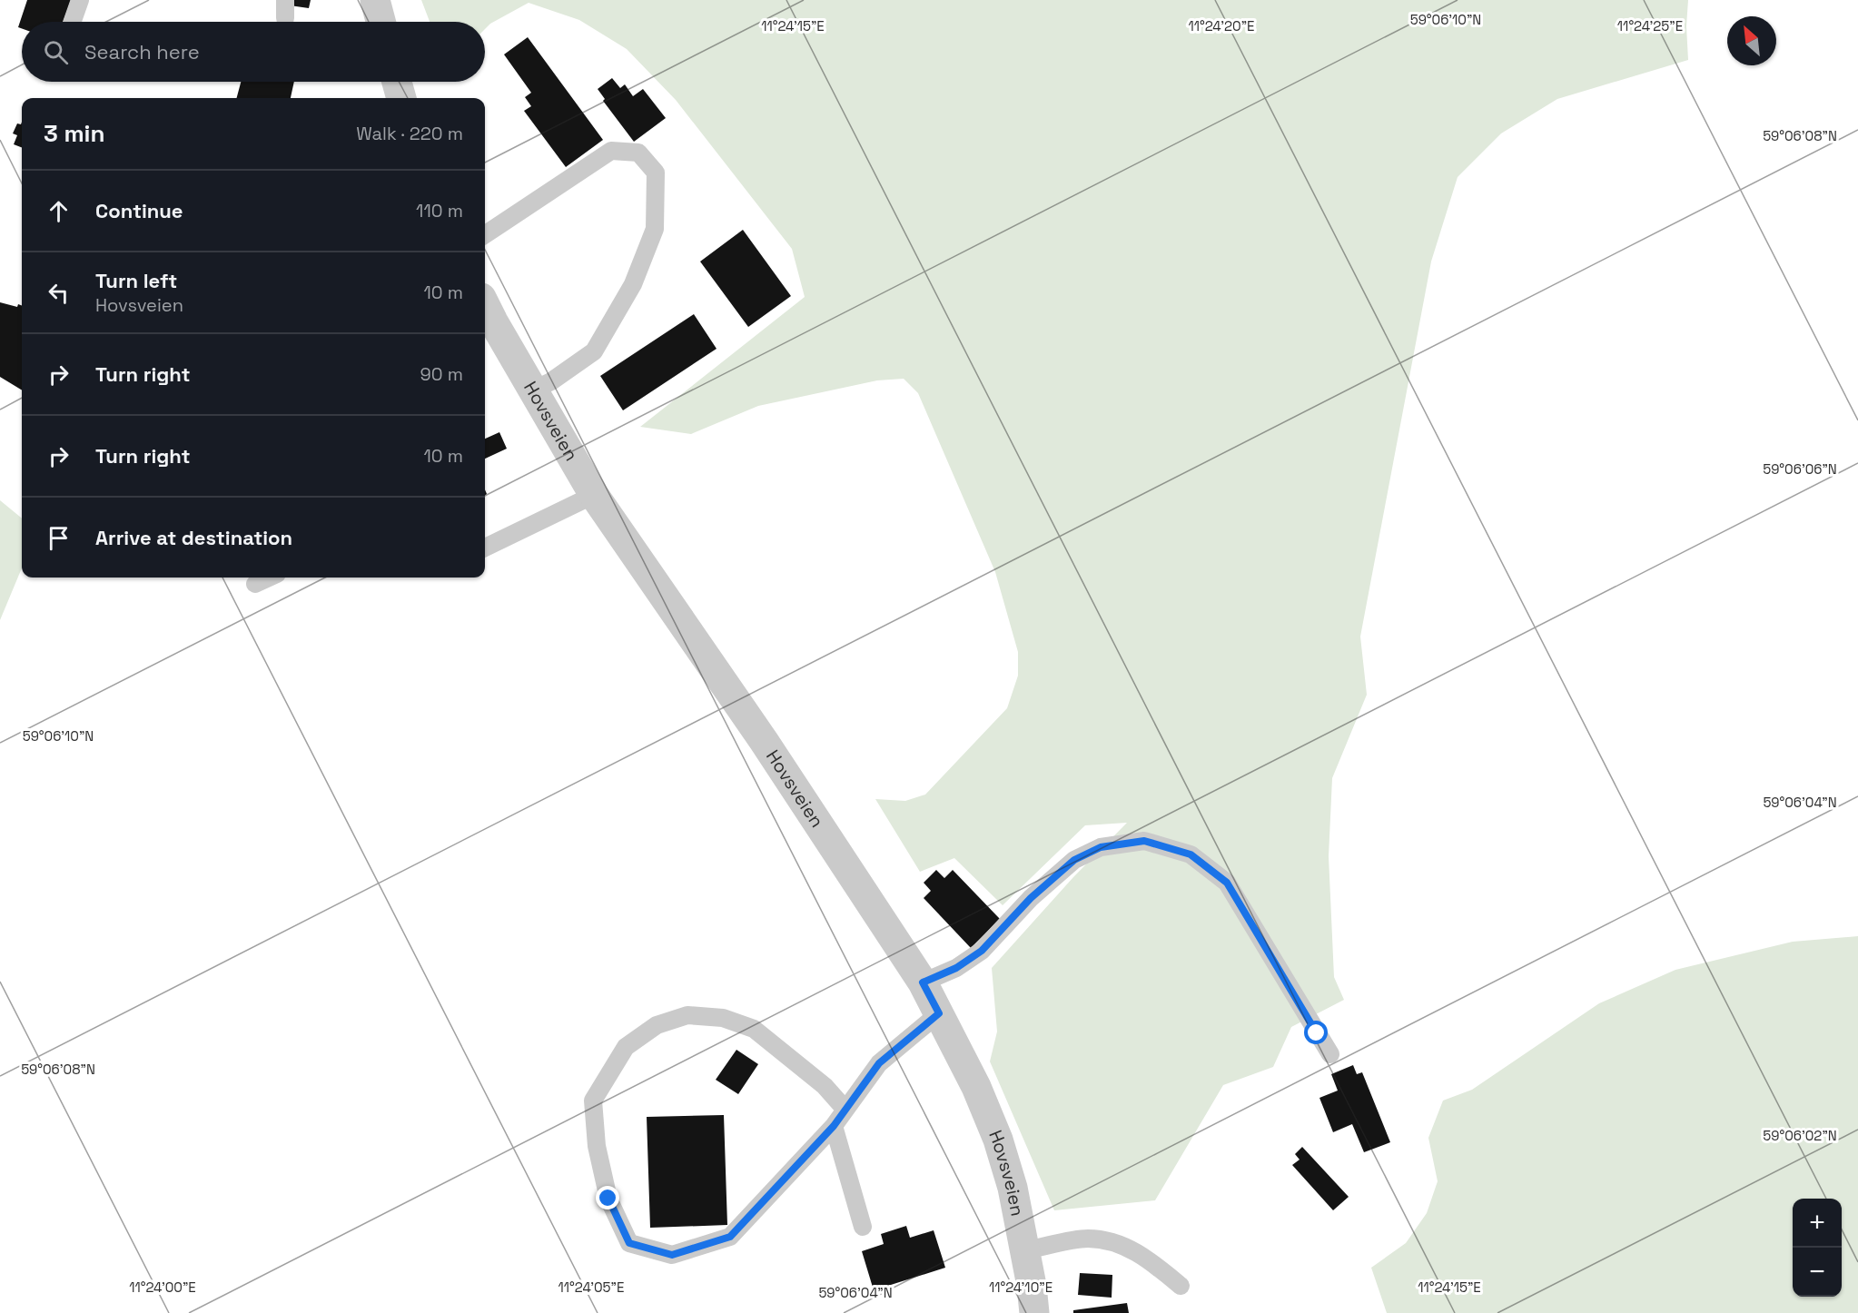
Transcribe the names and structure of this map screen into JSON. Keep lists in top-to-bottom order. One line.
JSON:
{"streets":{"street":["Hovsveien"]},"north":"top left","page":{"search":"Search here","heading":["3 min","Walk · 220 m"],"list":[["Continue","110 m"],["Turn left","Hovsveien","10 m"],["Turn right","90 m"],["Turn right","10 m"],"Arrive at destination"],"map_buttons":["+","−"]},"coordinates":["59°06'10\"N","11°24'15\"E","11°24'20\"E","11°24'25\"E","59°06'08\"N","59°06'06\"N","59°06'04\"N","59°06'02\"N","11°24'00\"E","11°24'05\"E","11°24'10\"E"]}
